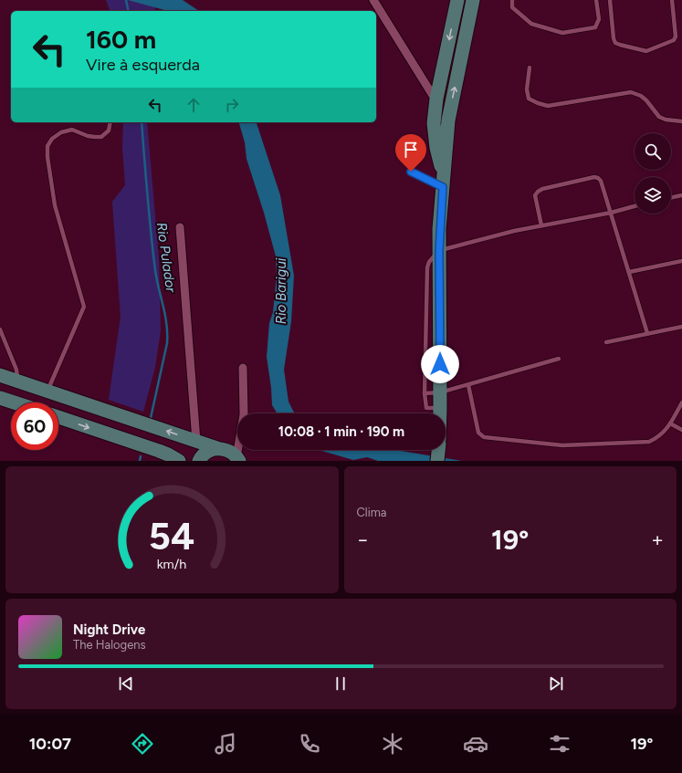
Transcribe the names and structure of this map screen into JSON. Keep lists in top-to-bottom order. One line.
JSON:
{"water":["Rio Pulador","Rio Barigui"],"page":{"turn":["160 m","Vire à esquerda"],"limit":"60","trip":"10:08 · 1 min · 190 m","tile":"Clima","heat":["−","19°","+"],"song":["Night Drive","The Halogens"],"tabs":["10:07","19°"],"gauge":["54","km/h"]}}
